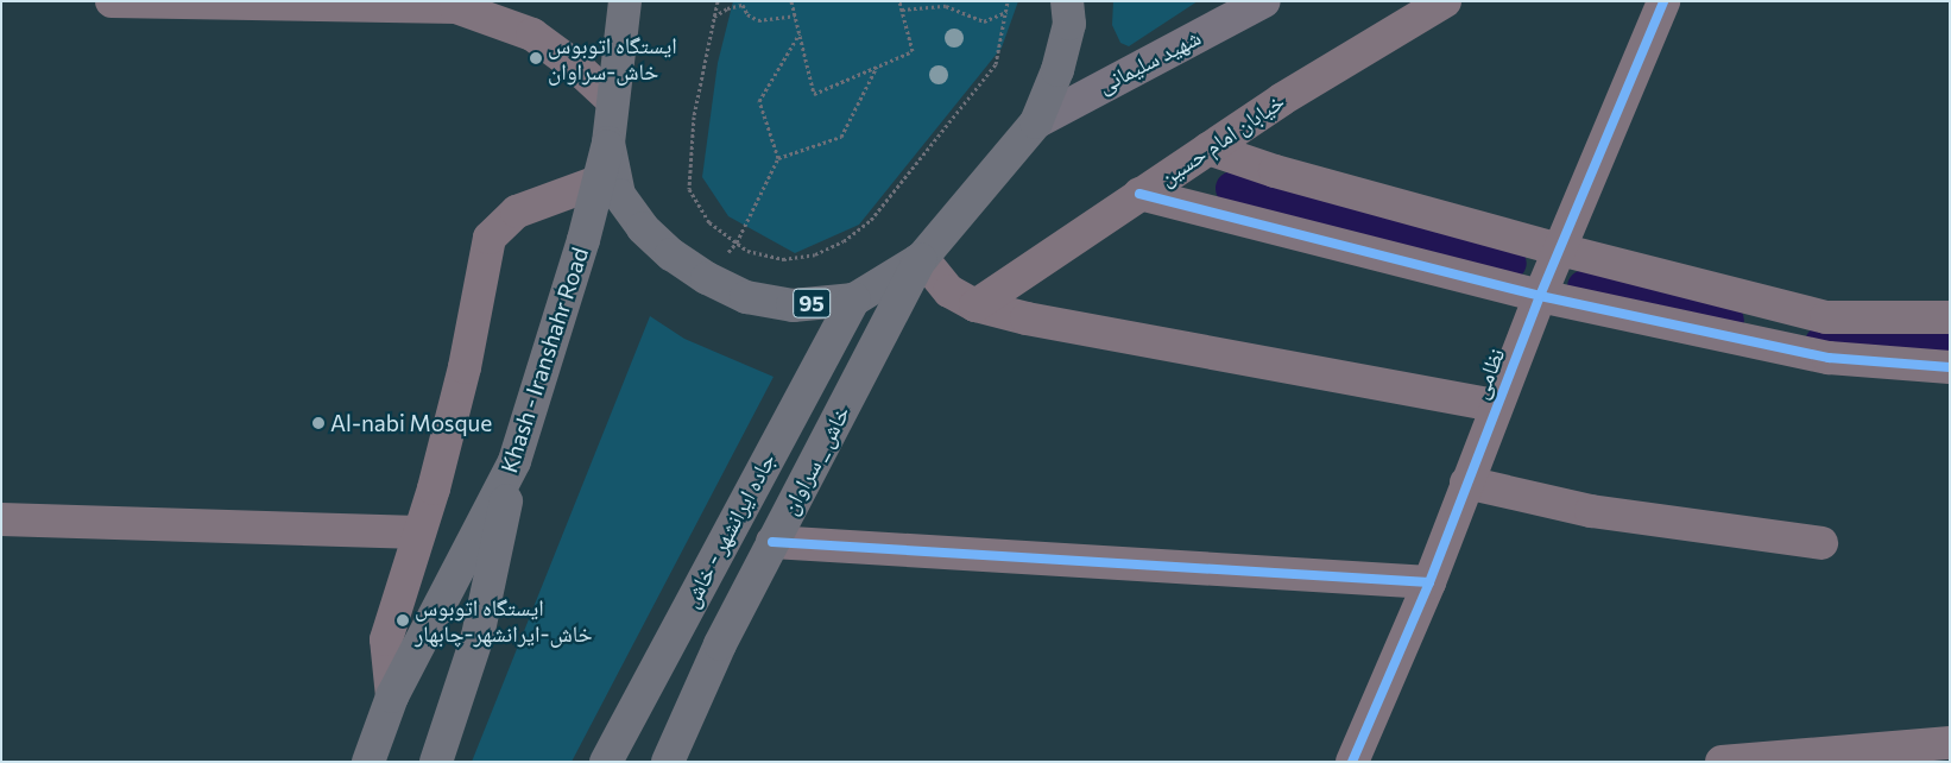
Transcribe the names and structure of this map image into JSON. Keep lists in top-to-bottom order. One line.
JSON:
{"streets":{"highway":["95","Khash - Iranshahr Road","خاش _ سراوان","جاده ایرانشهر - خاش"],"main road":["شهید سلیمانی"],"street":["خیابان امام حسین","نظامی"]},"crossings":[["شهید سلیمانی","95"],["95","Khash - Iranshahr Road"],["95","خاش _ سراوان"],["95","جاده ایرانشهر - خاش"]],"places":["ایستگاه اتوبوس خاش-سراوان","Al-nabi Mosque","ایستگاه اتوبوس خاش-ایرانشهر-چابهار"]}
